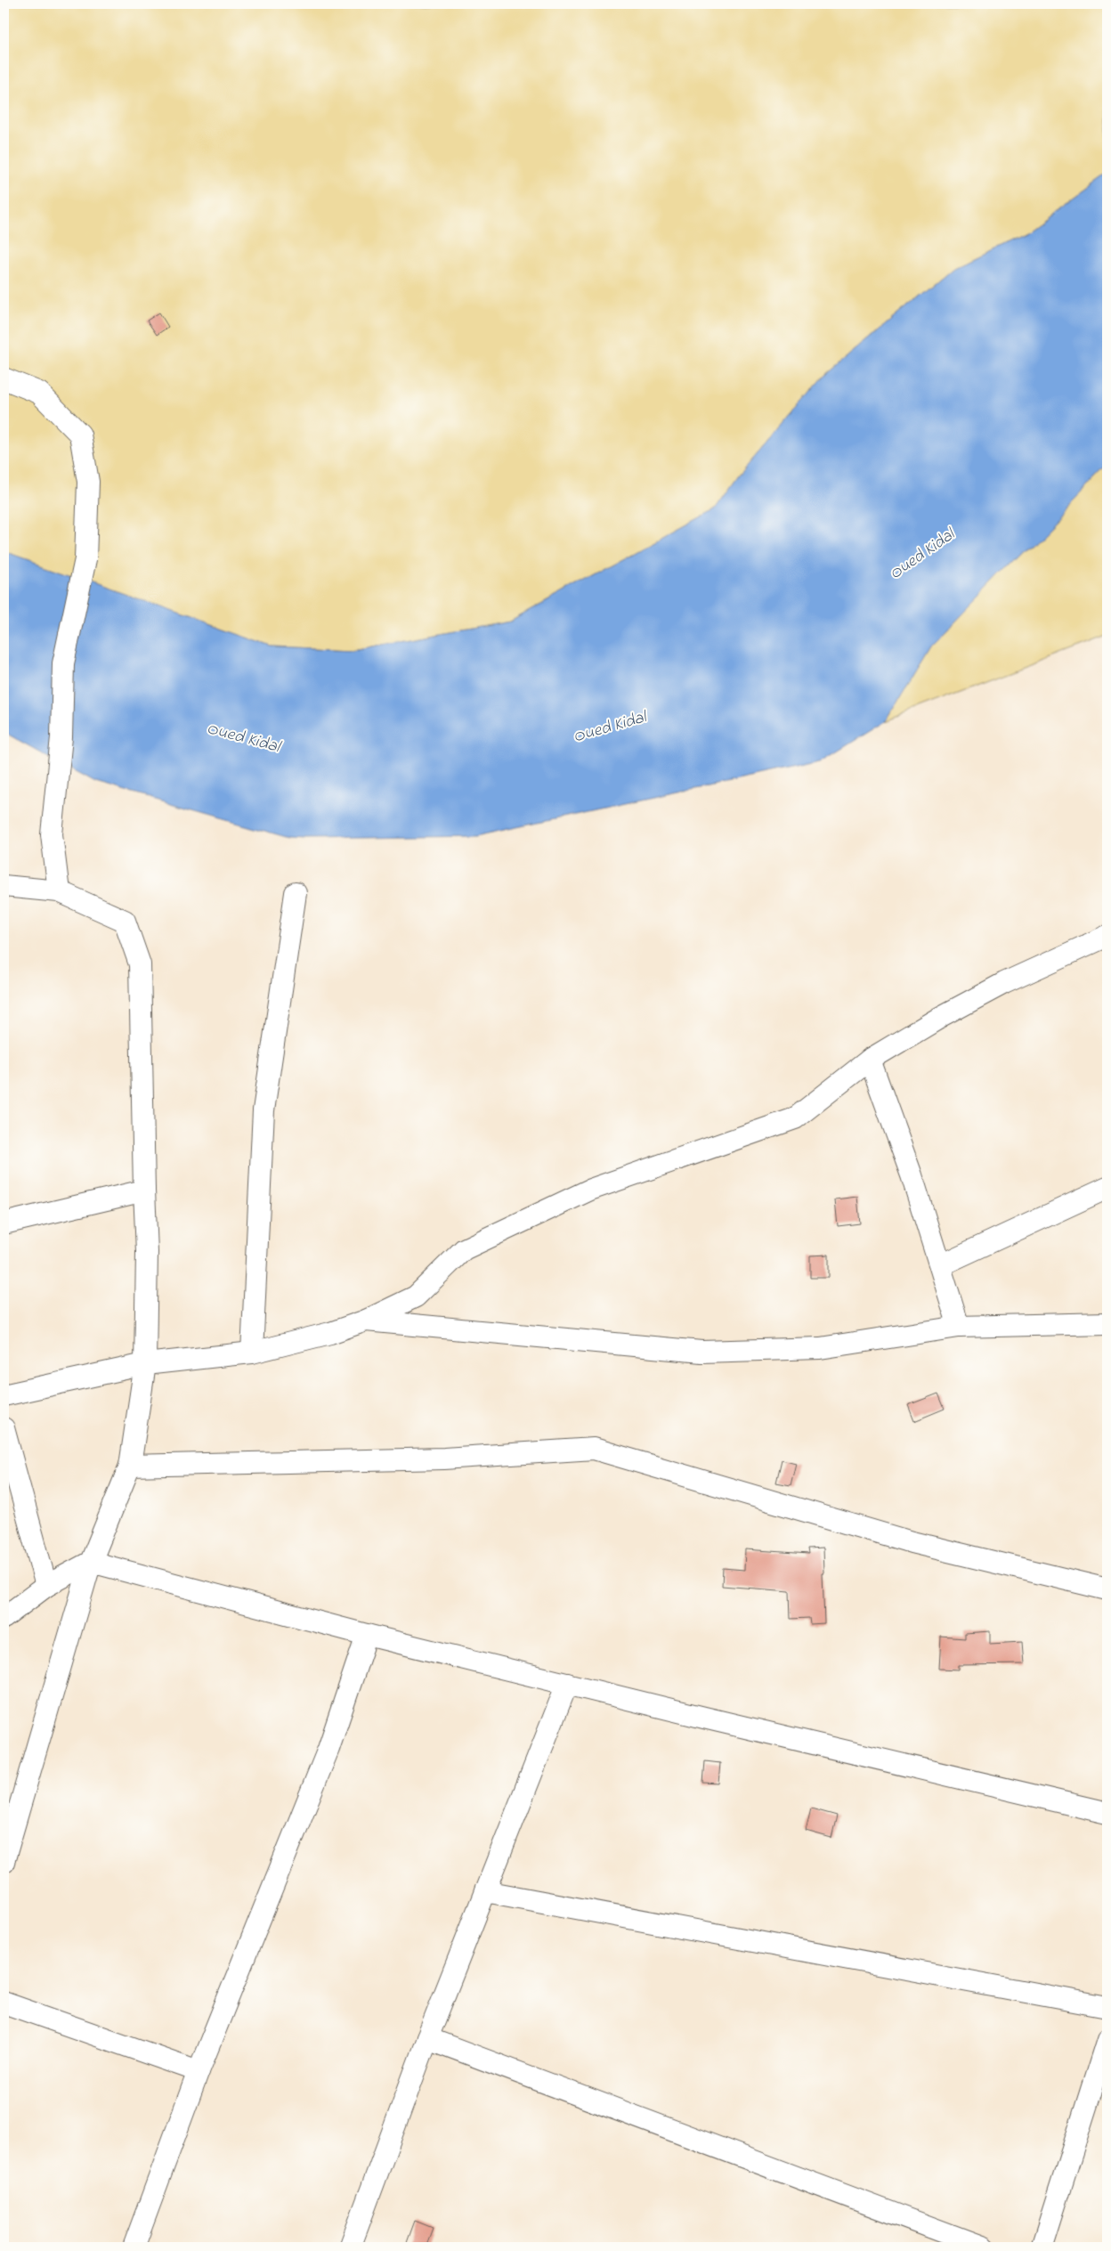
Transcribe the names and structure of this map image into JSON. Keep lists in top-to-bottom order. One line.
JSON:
{"water":["Oued Kidal"]}
